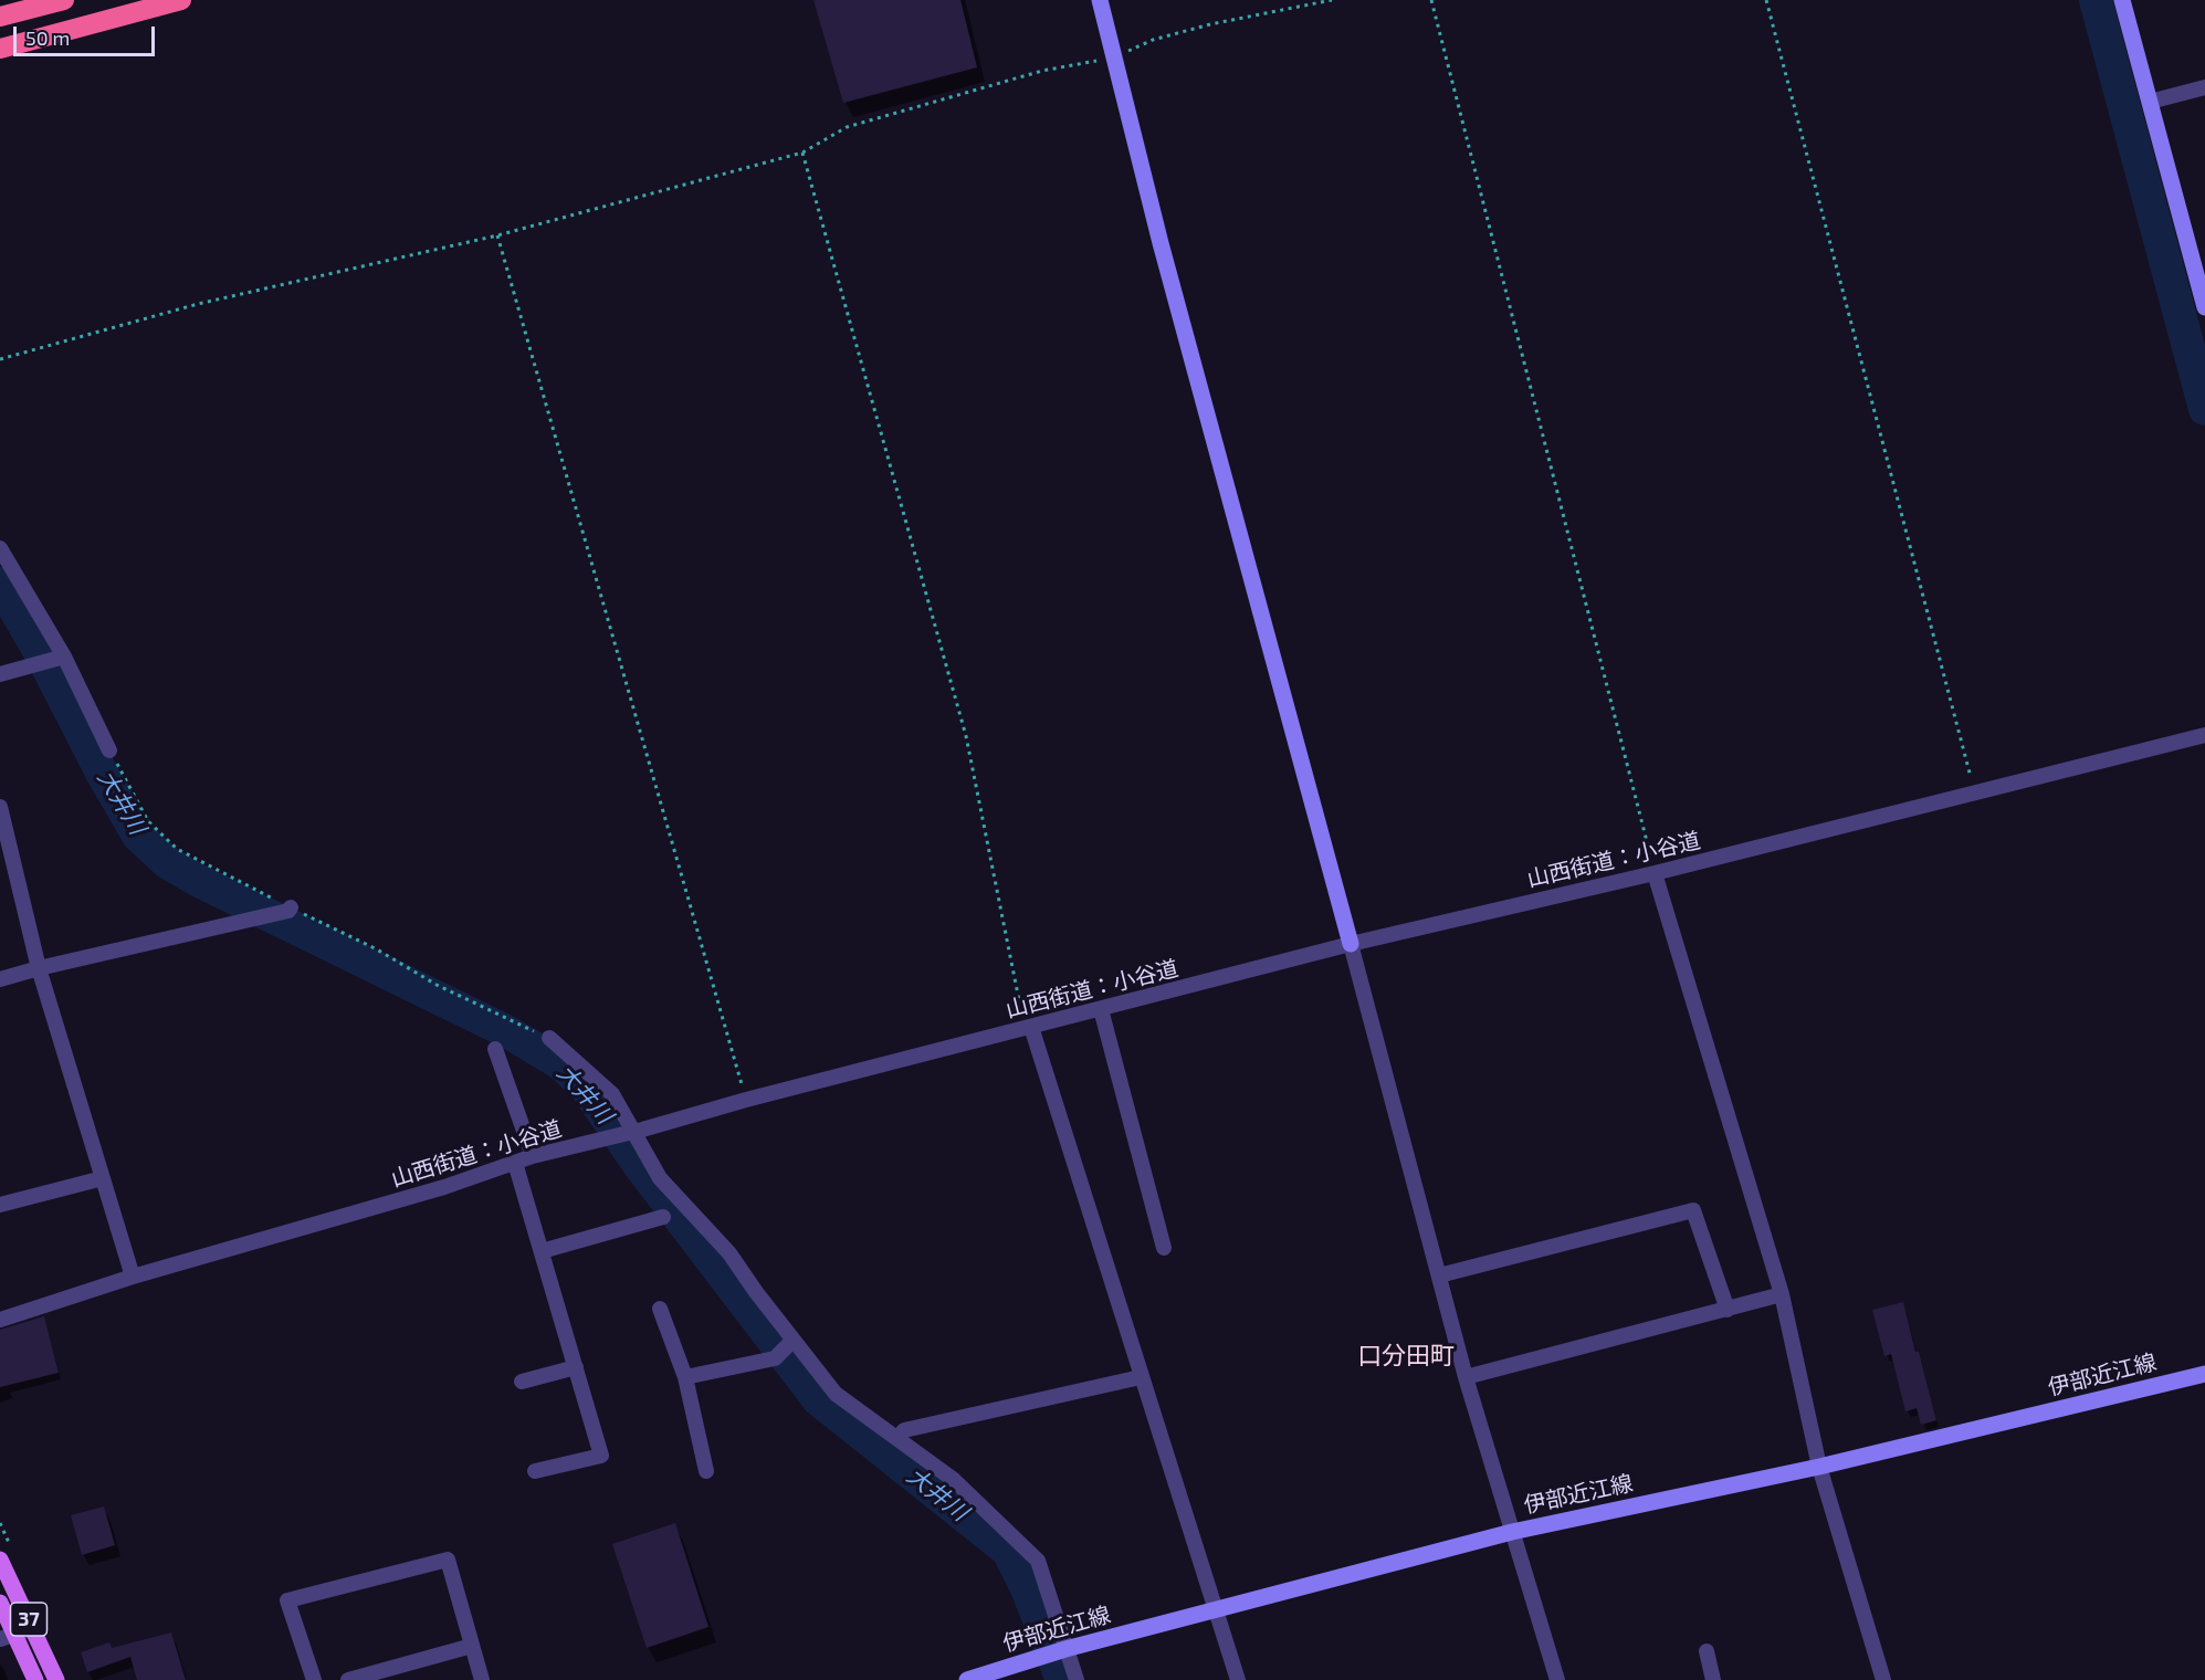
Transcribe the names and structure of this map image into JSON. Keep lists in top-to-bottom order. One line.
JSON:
{"streets":{"main road":["37"],"street":["山西街道：小谷道","伊部近江線"]},"districts":["口分田町"],"water":["大井川"],"scale_bar":"50 m"}
